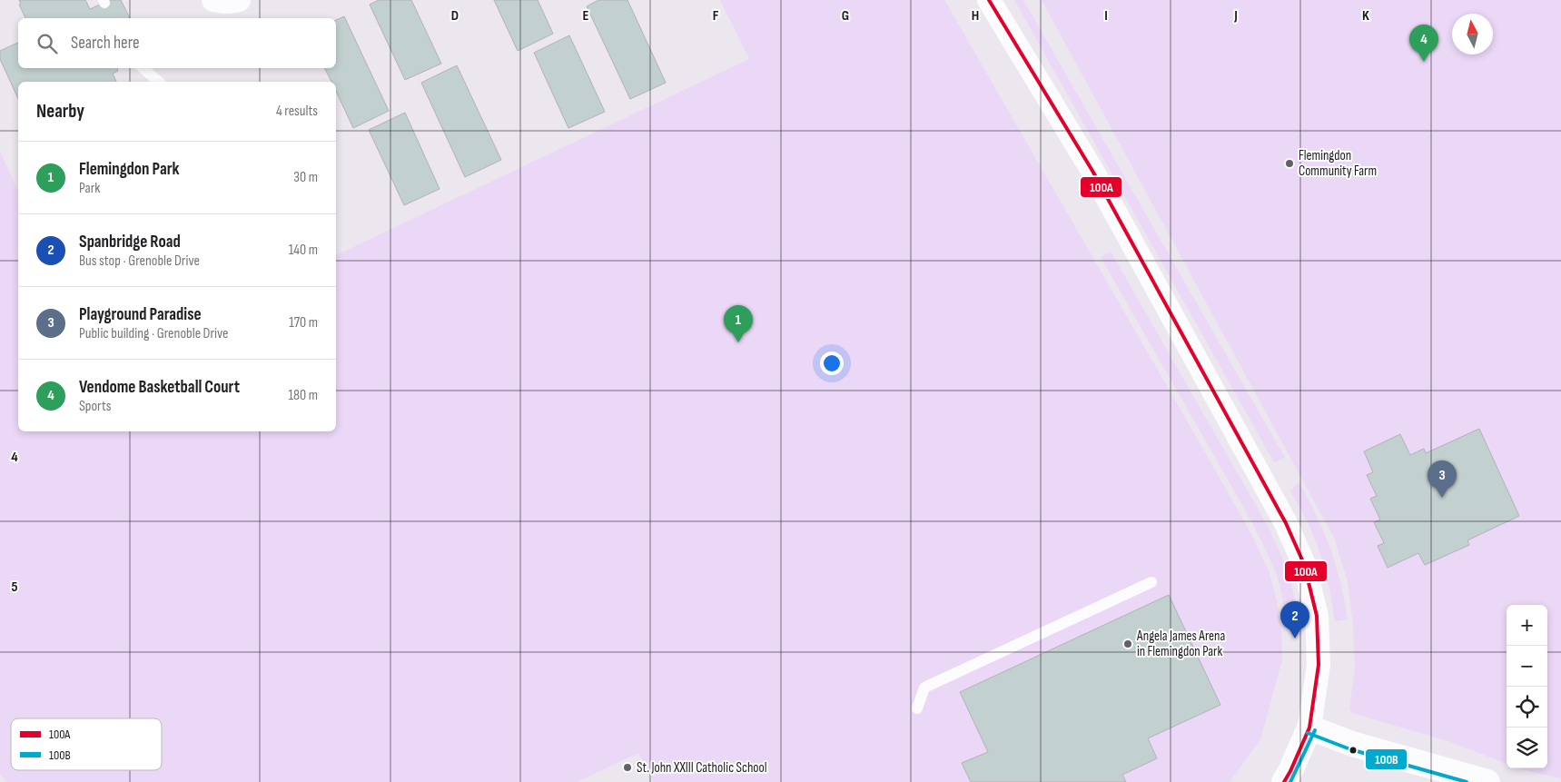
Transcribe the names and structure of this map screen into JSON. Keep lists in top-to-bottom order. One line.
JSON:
{"places":["Flemingdon Community Farm","Angela James Arena in Flemingdon Park","St. John XXIII Catholic School"],"lines":["transit line 100A","transit line 100B"],"legend":["100A","100B"],"north":"top","page":{"search":"Search here","pins":["4","1","3","2"],"heading":["Nearby","4 results"],"list":[{"mark":"1","name":"Flemingdon Park","note":"Park","value":"30 m"},{"mark":"2","name":"Spanbridge Road","note":"Bus stop · Grenoble Drive","value":"140 m"},{"mark":"3","name":"Playground Paradise","note":"Public building · Grenoble Drive","value":"170 m"},{"mark":"4","name":"Vendome Basketball Court","note":"Sports","value":"180 m"}],"map_buttons":["+","−"]},"grid":{"columns":["D","E","F","G","H","I","J","K"],"rows":["4","5"]}}
